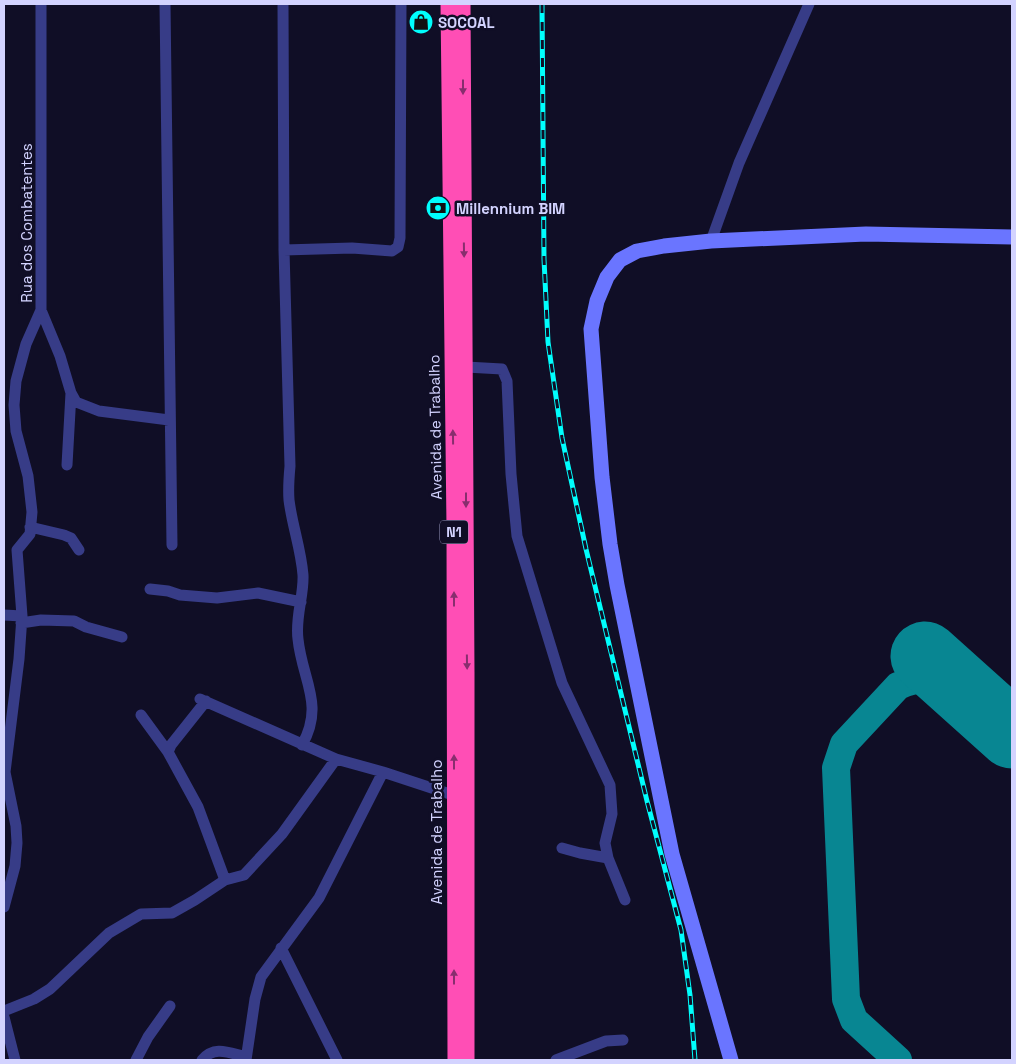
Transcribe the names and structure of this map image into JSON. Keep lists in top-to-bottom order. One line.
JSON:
{"streets":{"highway":["Avenida de Trabalho","N1"],"street":["Rua dos Combatentes"]},"places":{"shop":["SOCOAL"],"bank":["Millennium BIM"]}}
